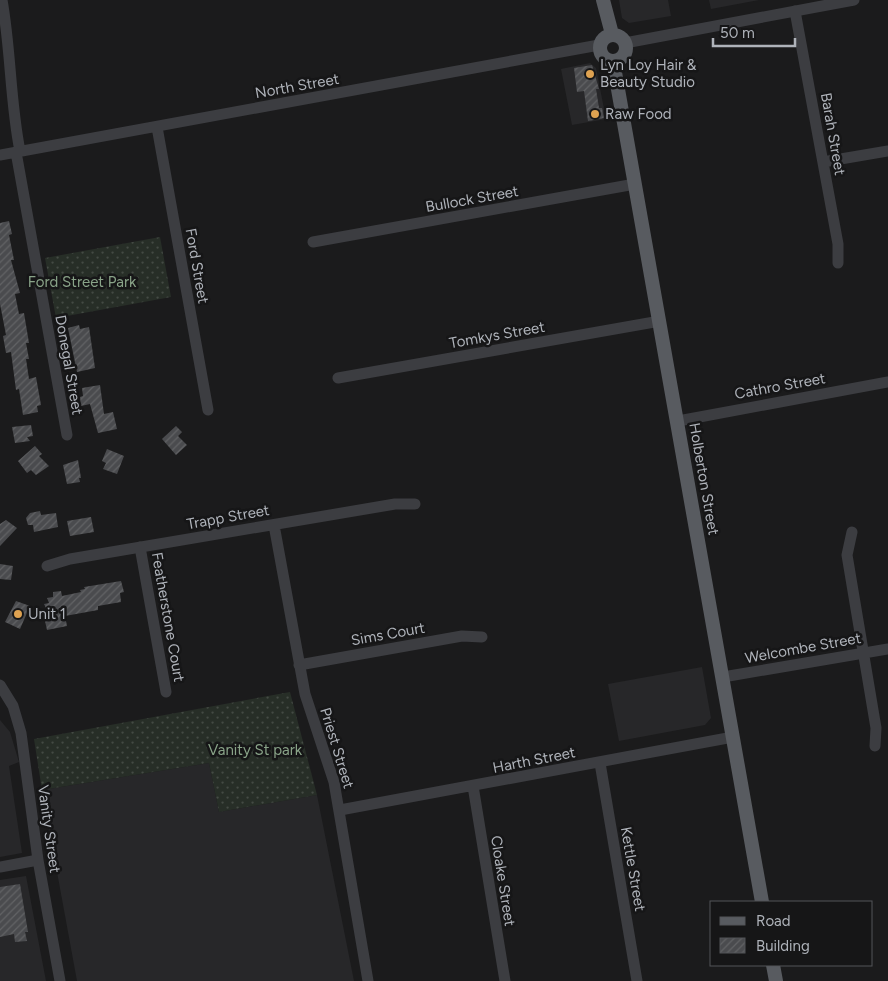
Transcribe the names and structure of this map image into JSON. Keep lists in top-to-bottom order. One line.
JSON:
{"streets":{"main road":["Holberton Street"],"street":["North Street","Barah Street","Bullock Street","Ford Street","Tomkys Street","Donegal Street","Cathro Street","Trapp Street","Featherstone Court","Sims Court","Welcombe Street","Priest Street","Harth Street","Vanity Street","Kettle Street","Cloake Street"]},"crossings":[["North Street","Ford Street"],["North Street","Donegal Street"],["North Street","Holberton Street"],["Bullock Street","Holberton Street"],["Tomkys Street","Holberton Street"],["Cathro Street","Holberton Street"],["Holberton Street","Welcombe Street"],["Holberton Street","Harth Street"],["Trapp Street","Featherstone Court"],["Trapp Street","Priest Street"],["Sims Court","Priest Street"],["Priest Street","Harth Street"],["Harth Street","Kettle Street"],["Harth Street","Cloake Street"]],"parks":["Ford Street Park","Vanity St park"],"places":["Lyn Loy Hair & Beauty Studio","Raw Food","Unit 1"],"legend":["Road","Building"],"scale_bar":"50 m"}
